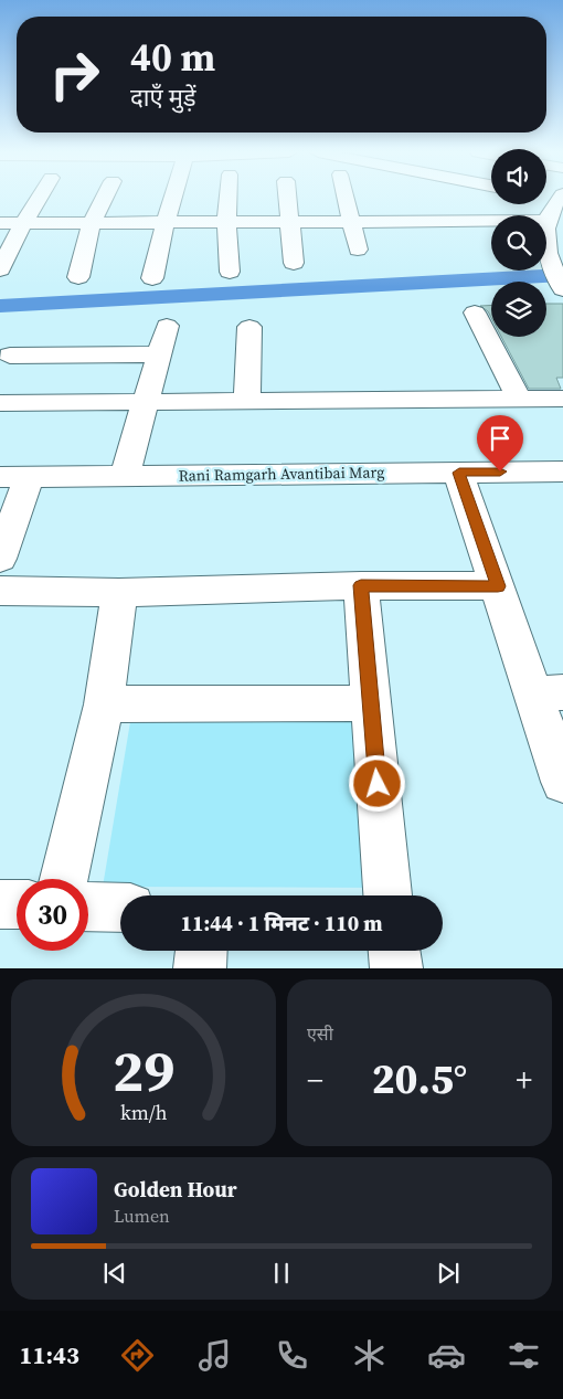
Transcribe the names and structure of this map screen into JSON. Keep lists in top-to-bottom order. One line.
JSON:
{"streets":{"street":["Rani Ramgarh Avantibai Marg"]},"page":{"turn":["40 m","दाएँ मुड़ें"],"limit":"30","trip":"11:44 · 1 मिनट · 110 m","tile":"एसी","heat":["−","20.5°","+"],"song":["Golden Hour","Lumen"],"tabs":"11:43","gauge":["29","km/h"]}}
